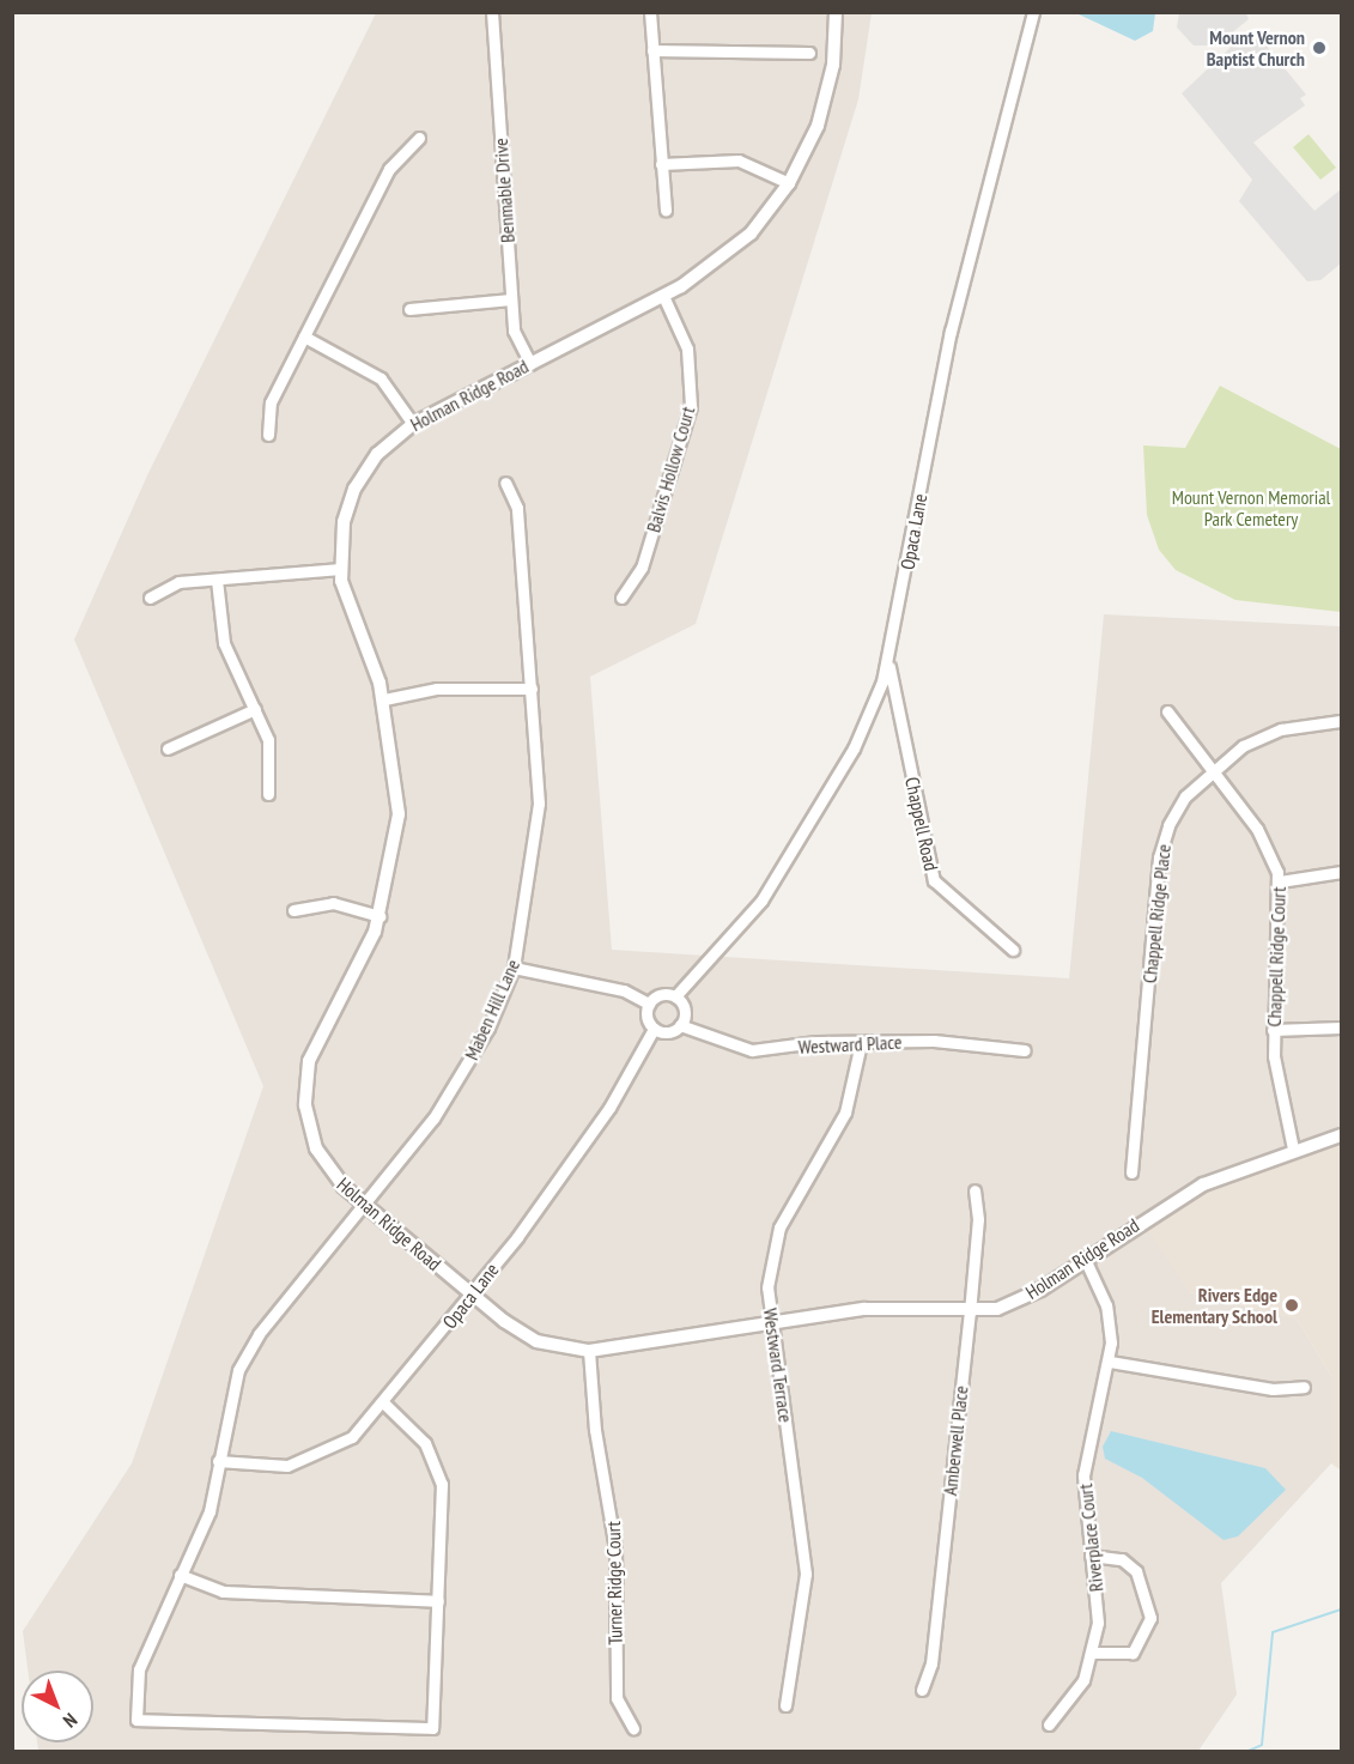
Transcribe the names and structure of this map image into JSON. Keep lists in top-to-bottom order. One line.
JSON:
{"streets":{"street":["Benmable Drive","Holman Ridge Road","Balvis Hollow Court","Opaca Lane","Chappell Road","Chappell Ridge Place","Chappell Ridge Court","Maben Hill Lane","Westward Place","Westward Terrace","Amberwell Place","Riverplace Court","Turner Ridge Court"]},"crossings":[["Benmable Drive","Holman Ridge Road"],["Holman Ridge Road","Balvis Hollow Court"],["Holman Ridge Road","Opaca Lane"],["Holman Ridge Road","Chappell Ridge Court"],["Holman Ridge Road","Maben Hill Lane"],["Holman Ridge Road","Westward Terrace"],["Holman Ridge Road","Amberwell Place"],["Holman Ridge Road","Riverplace Court"],["Holman Ridge Road","Turner Ridge Court"],["Opaca Lane","Chappell Road"],["Opaca Lane","Maben Hill Lane"],["Opaca Lane","Westward Place"],["Chappell Ridge Place","Chappell Ridge Court"],["Westward Place","Westward Terrace"]],"parks":["Mount Vernon Memorial Park Cemetery"],"places":["Mount Vernon Baptist Church","Rivers Edge Elementary School"],"north":"bottom right"}
